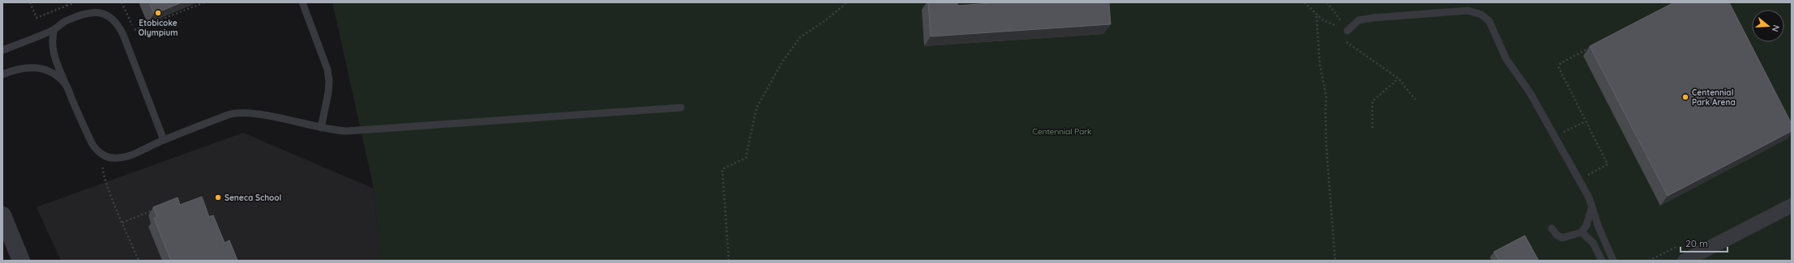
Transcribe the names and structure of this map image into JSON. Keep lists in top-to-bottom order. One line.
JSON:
{"parks":["Centennial Park"],"places":["Etobicoke Olympium","Centennial Park Arena","Seneca School"],"scale_bar":"20 m","north":"right"}
